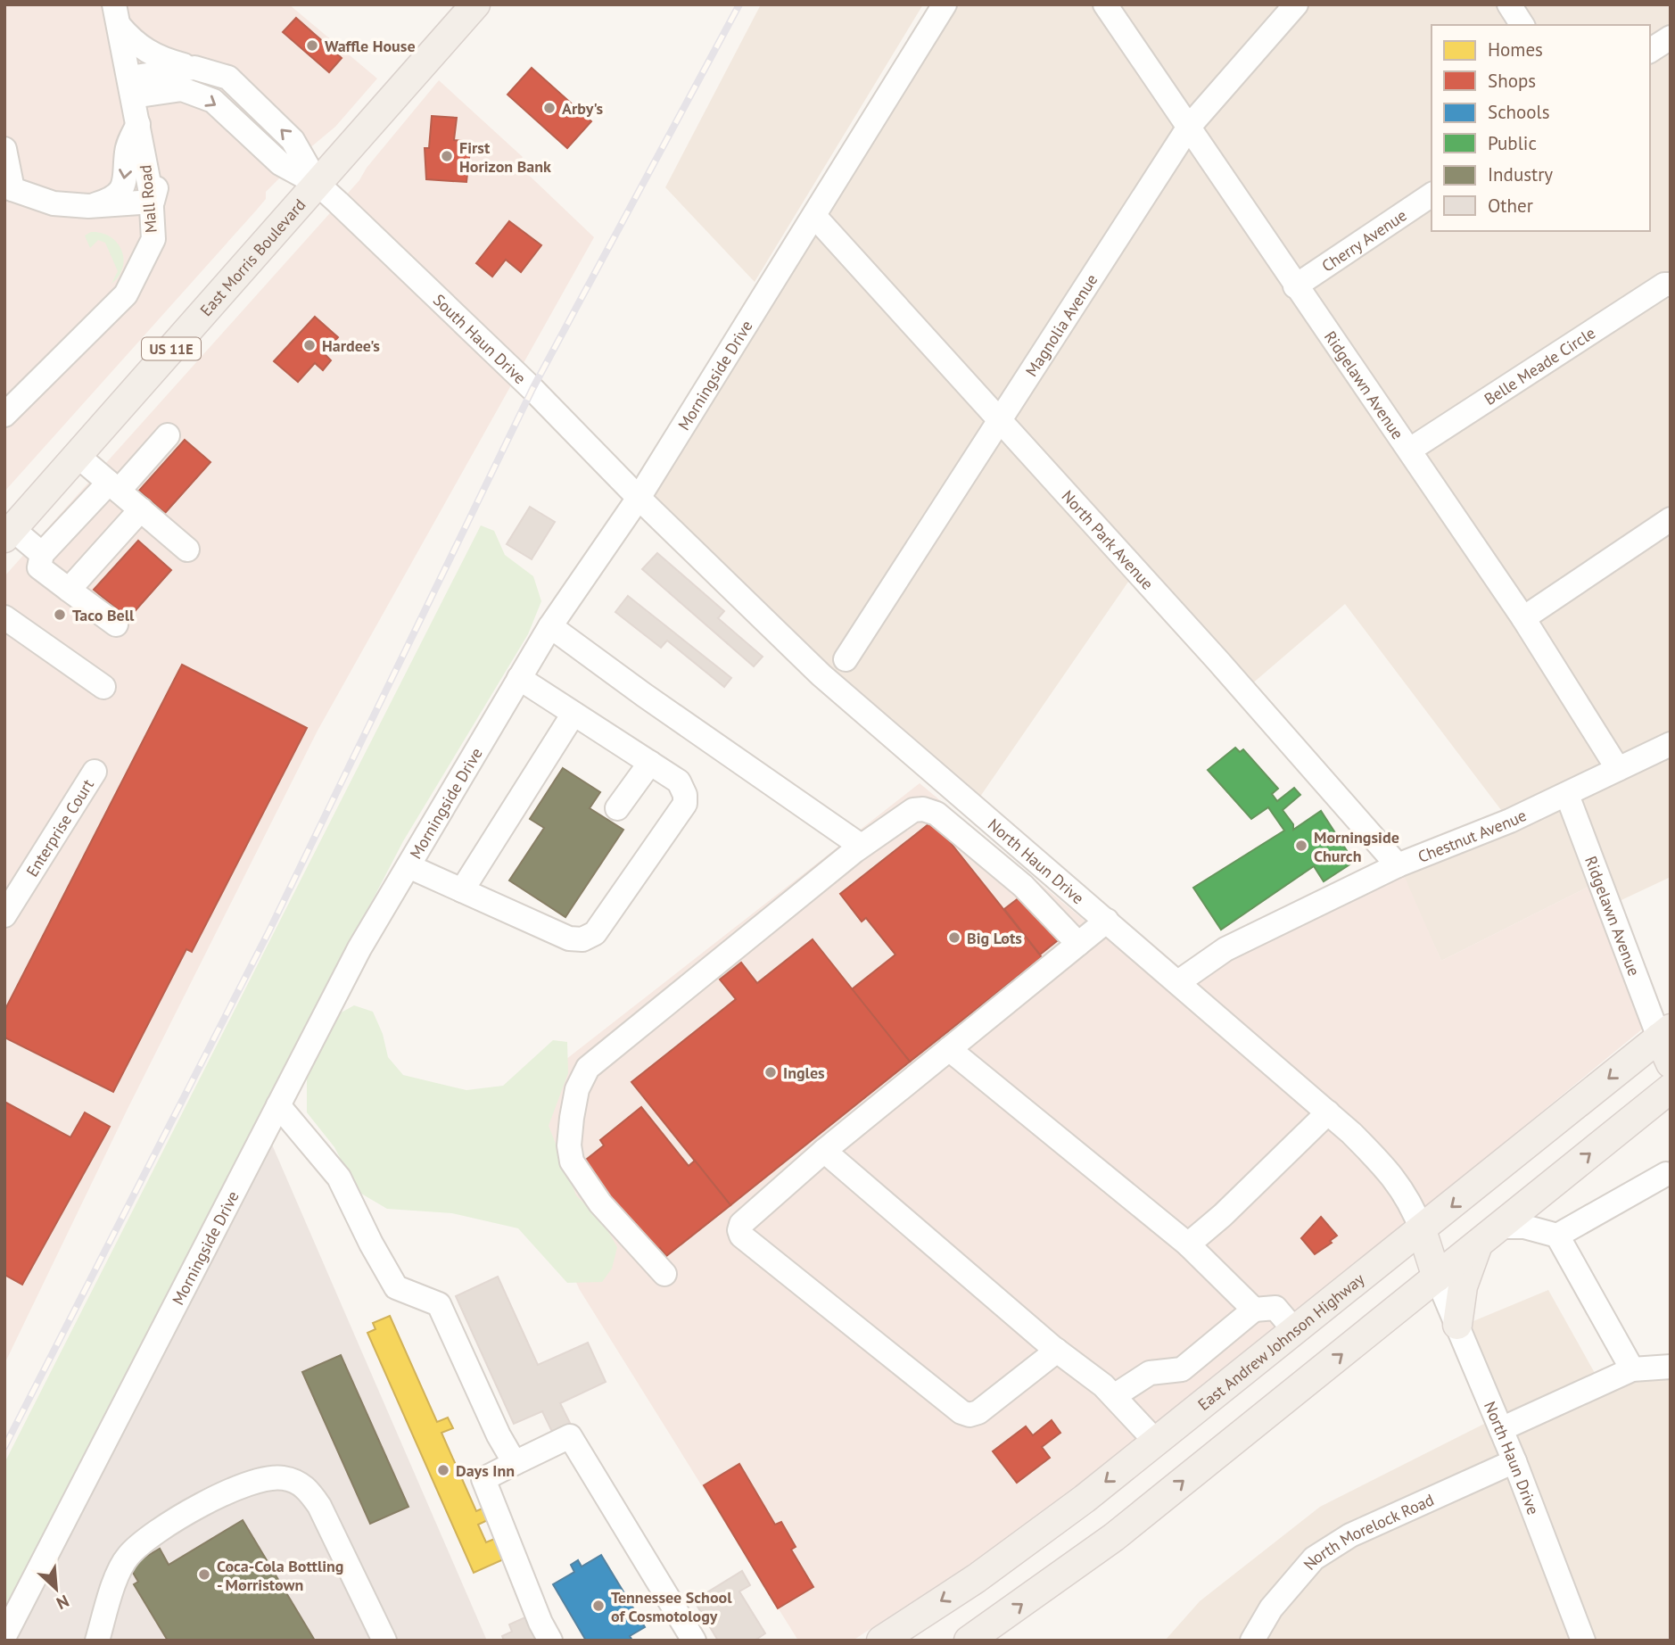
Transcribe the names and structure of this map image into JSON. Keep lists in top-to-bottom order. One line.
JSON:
{"streets":{"main road":["East Morris Boulevard","US 11E","East Andrew Johnson Highway"],"street":["Mall Road","Cherry Avenue","Magnolia Avenue","South Haun Drive","Belle Meade Circle","Morningside Drive","Ridgelawn Avenue","North Park Avenue","Enterprise Court","Chestnut Avenue","North Haun Drive","North Morelock Road"]},"crossings":[["Mall Road","South Haun Drive"],["Cherry Avenue","Ridgelawn Avenue"],["East Morris Boulevard","South Haun Drive"],["Magnolia Avenue","Ridgelawn Avenue"],["Magnolia Avenue","North Park Avenue"],["South Haun Drive","Morningside Drive"],["South Haun Drive","North Haun Drive"],["Belle Meade Circle","Ridgelawn Avenue"],["Morningside Drive","North Park Avenue"],["Morningside Drive","North Haun Drive"],["Ridgelawn Avenue","Chestnut Avenue"],["Ridgelawn Avenue","East Andrew Johnson Highway"],["North Park Avenue","Chestnut Avenue"],["Chestnut Avenue","North Haun Drive"],["North Haun Drive","East Andrew Johnson Highway"],["North Haun Drive","North Morelock Road"]],"places":["Waffle House","Arby's","First Horizon Bank","Hardee's","Taco Bell","Morningside Church","Big Lots","Ingles","Days Inn","Coca-Cola Bottling - Morristown","Tennessee School of Cosmotology"],"legend":["Homes","Shops","Schools","Public","Industry","Other"],"north":"bottom right"}
